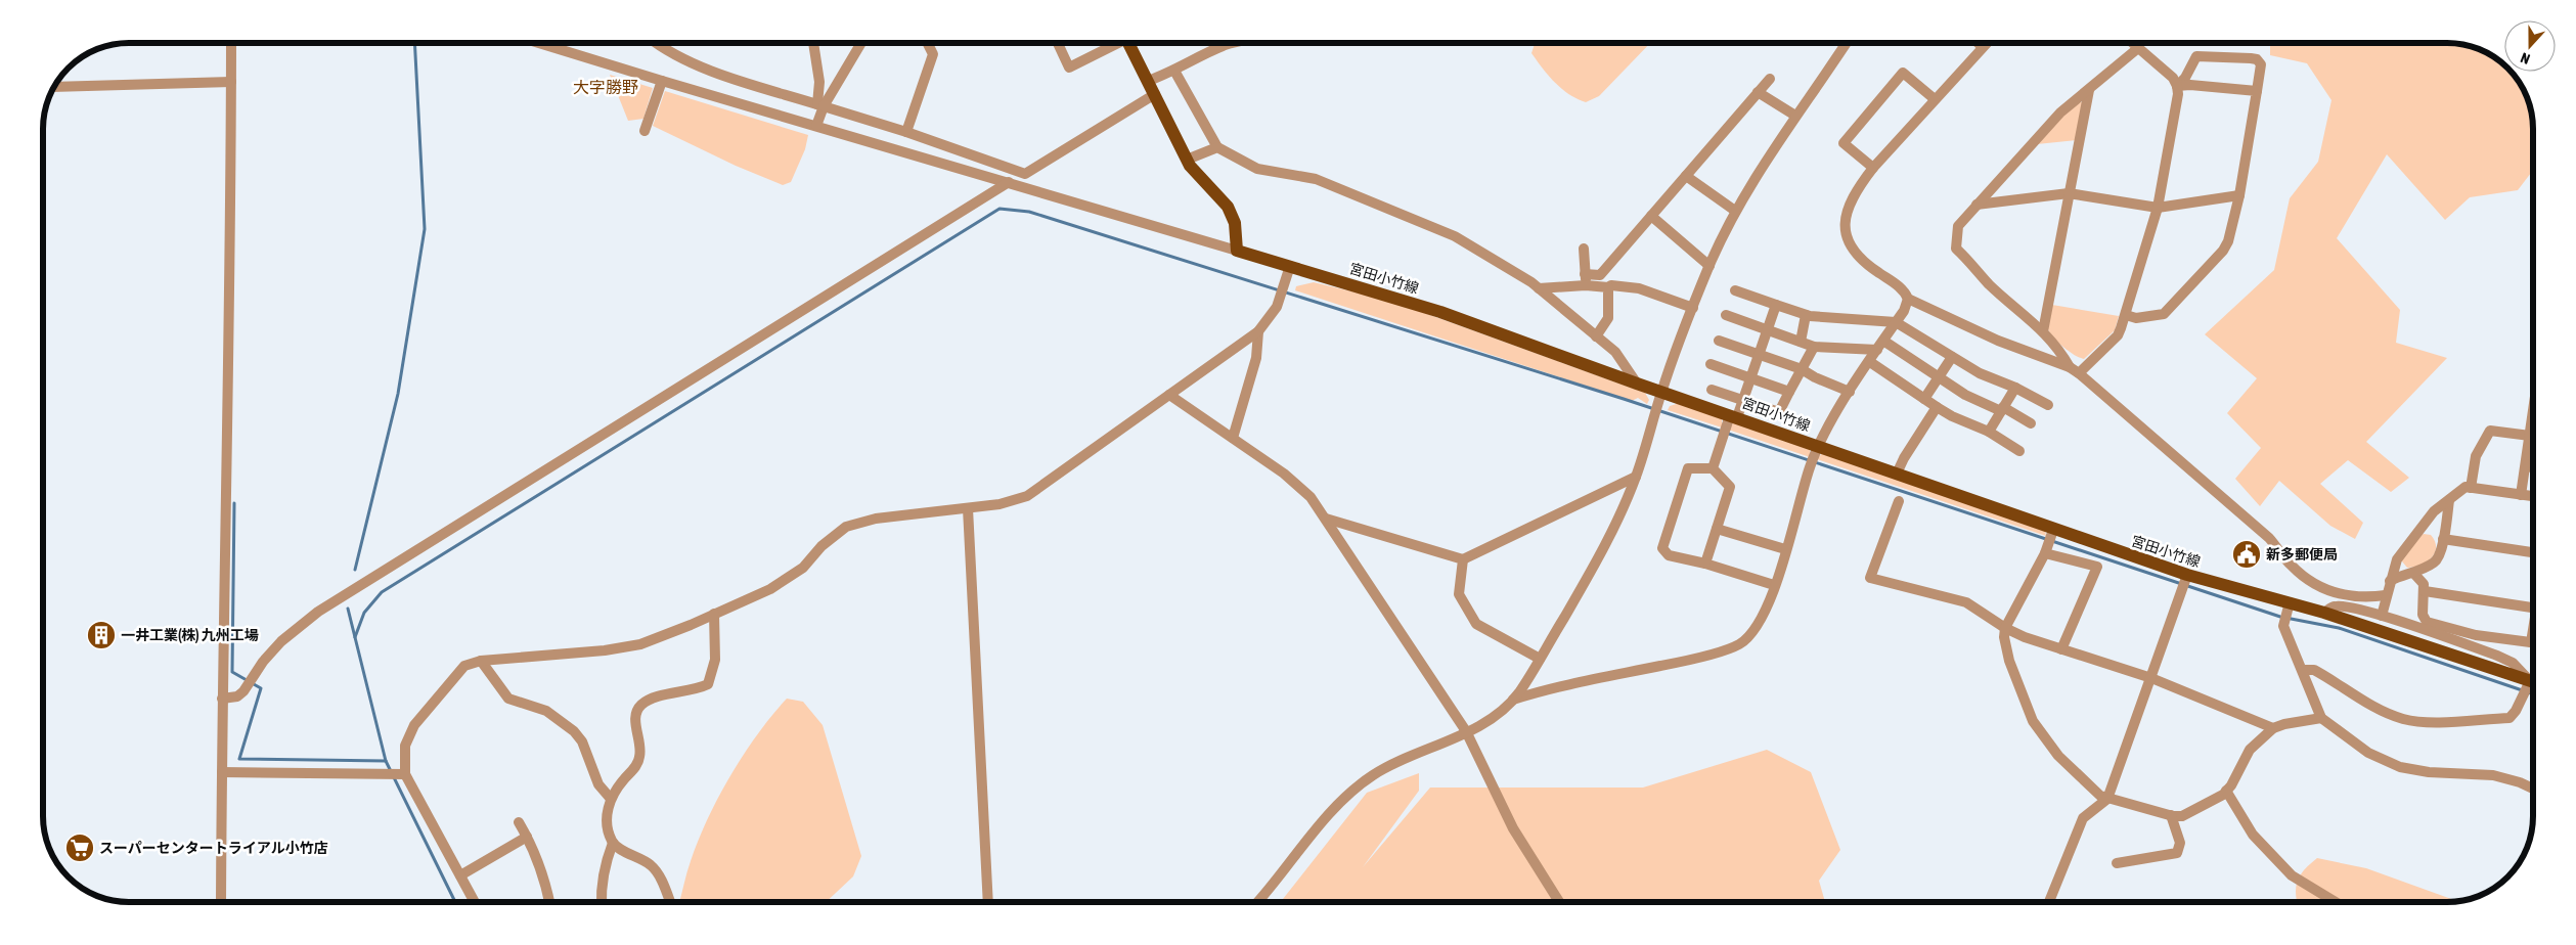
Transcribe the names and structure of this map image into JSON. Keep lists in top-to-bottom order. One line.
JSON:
{"streets":{"main road":["宮田小竹線"]},"districts":["大字勝野"],"places":{"public building":["新多郵便局"],"building":["一井工業(株) 九州工場"],"supermarket":["スーパーセンタートライアル小竹店"]},"north":"bottom"}
